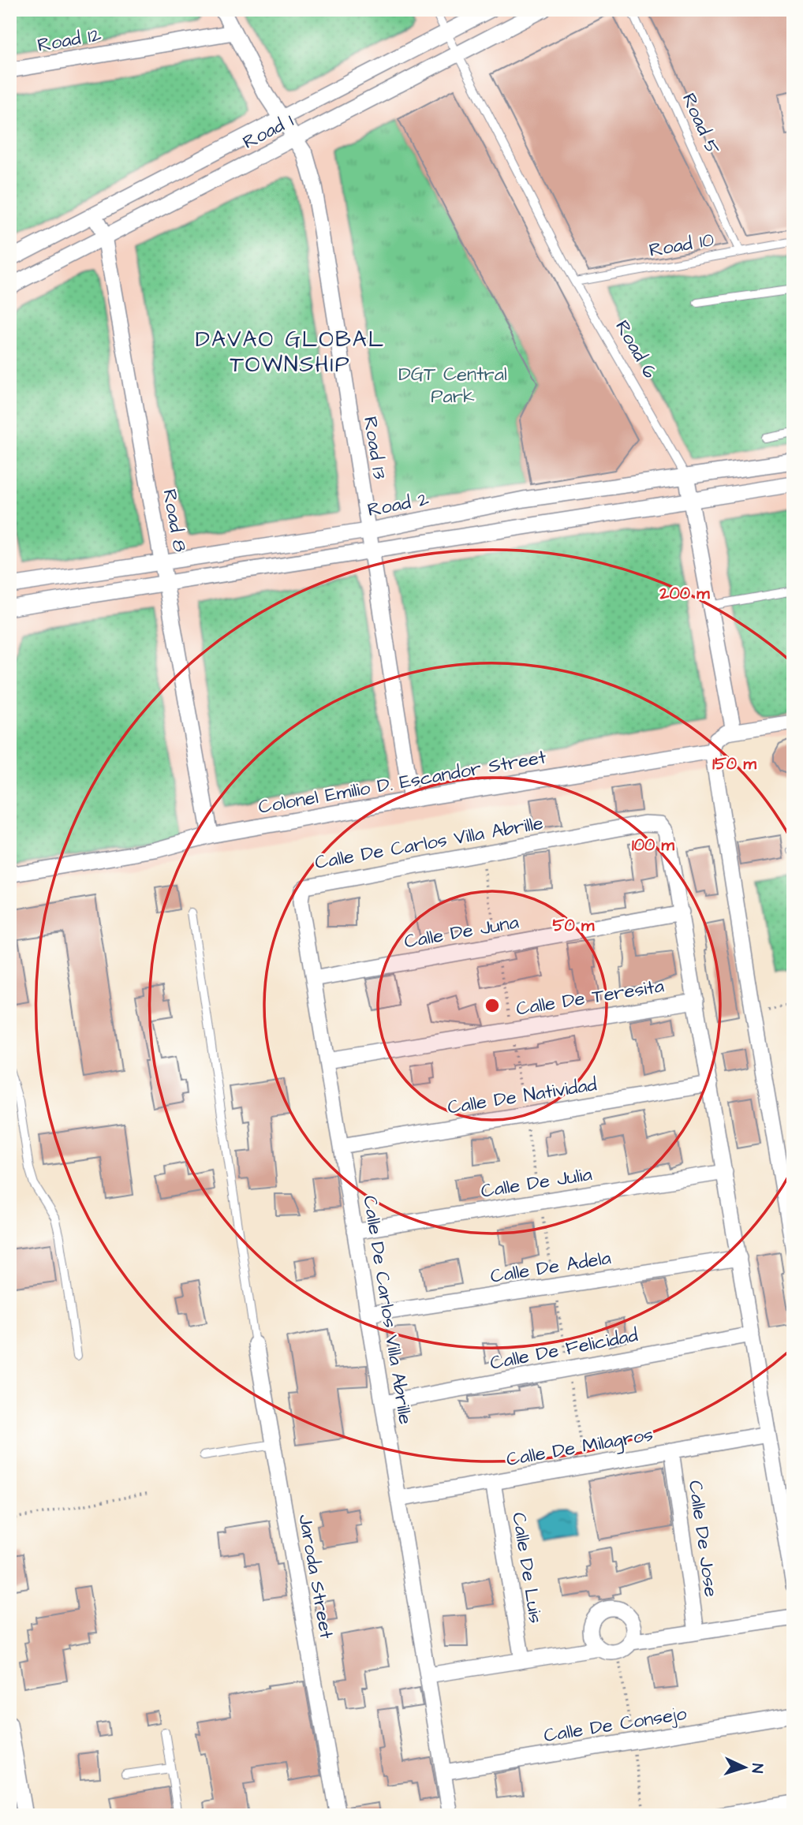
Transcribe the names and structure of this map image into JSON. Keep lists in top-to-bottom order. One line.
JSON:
{"streets":{"street":["Road 12","Road 1","Road 6","Road 13","Road 2","Road 8","Colonel Emilio D. Escandor Street","Calle De Carlos Villa Abrille","Calle De Juna","Calle De Teresita","Calle De Natividad","Calle De Julia","Calle De Adela","Calle De Felicidad","Calle De Milagros","Calle De Jose","Calle De Luis","Jaroda Street","Calle De Consejo"],"lane":["Road 5","Road 10"]},"crossings":[["Road 12","Road 13"],["Road 5","Road 10"],["Road 1","Road 6"],["Road 1","Road 13"],["Road 1","Road 8"],["Road 10","Road 6"],["Road 6","Road 2"],["Road 13","Road 2"],["Road 13","Colonel Emilio D. Escandor Street"],["Road 2","Road 8"],["Road 8","Colonel Emilio D. Escandor Street"],["Calle De Carlos Villa Abrille","Calle De Juna"],["Calle De Carlos Villa Abrille","Calle De Teresita"],["Calle De Carlos Villa Abrille","Calle De Natividad"],["Calle De Carlos Villa Abrille","Calle De Julia"],["Calle De Carlos Villa Abrille","Calle De Adela"],["Calle De Carlos Villa Abrille","Calle De Felicidad"],["Calle De Carlos Villa Abrille","Calle De Milagros"],["Calle De Carlos Villa Abrille","Calle De Consejo"],["Calle De Milagros","Calle De Jose"],["Calle De Milagros","Calle De Luis"]],"districts":["DAVAO GLOBAL TOWNSHIP"],"parks":["DGT Central Park"],"north":"right","rings":["200 m","150 m","100 m","50 m"]}
